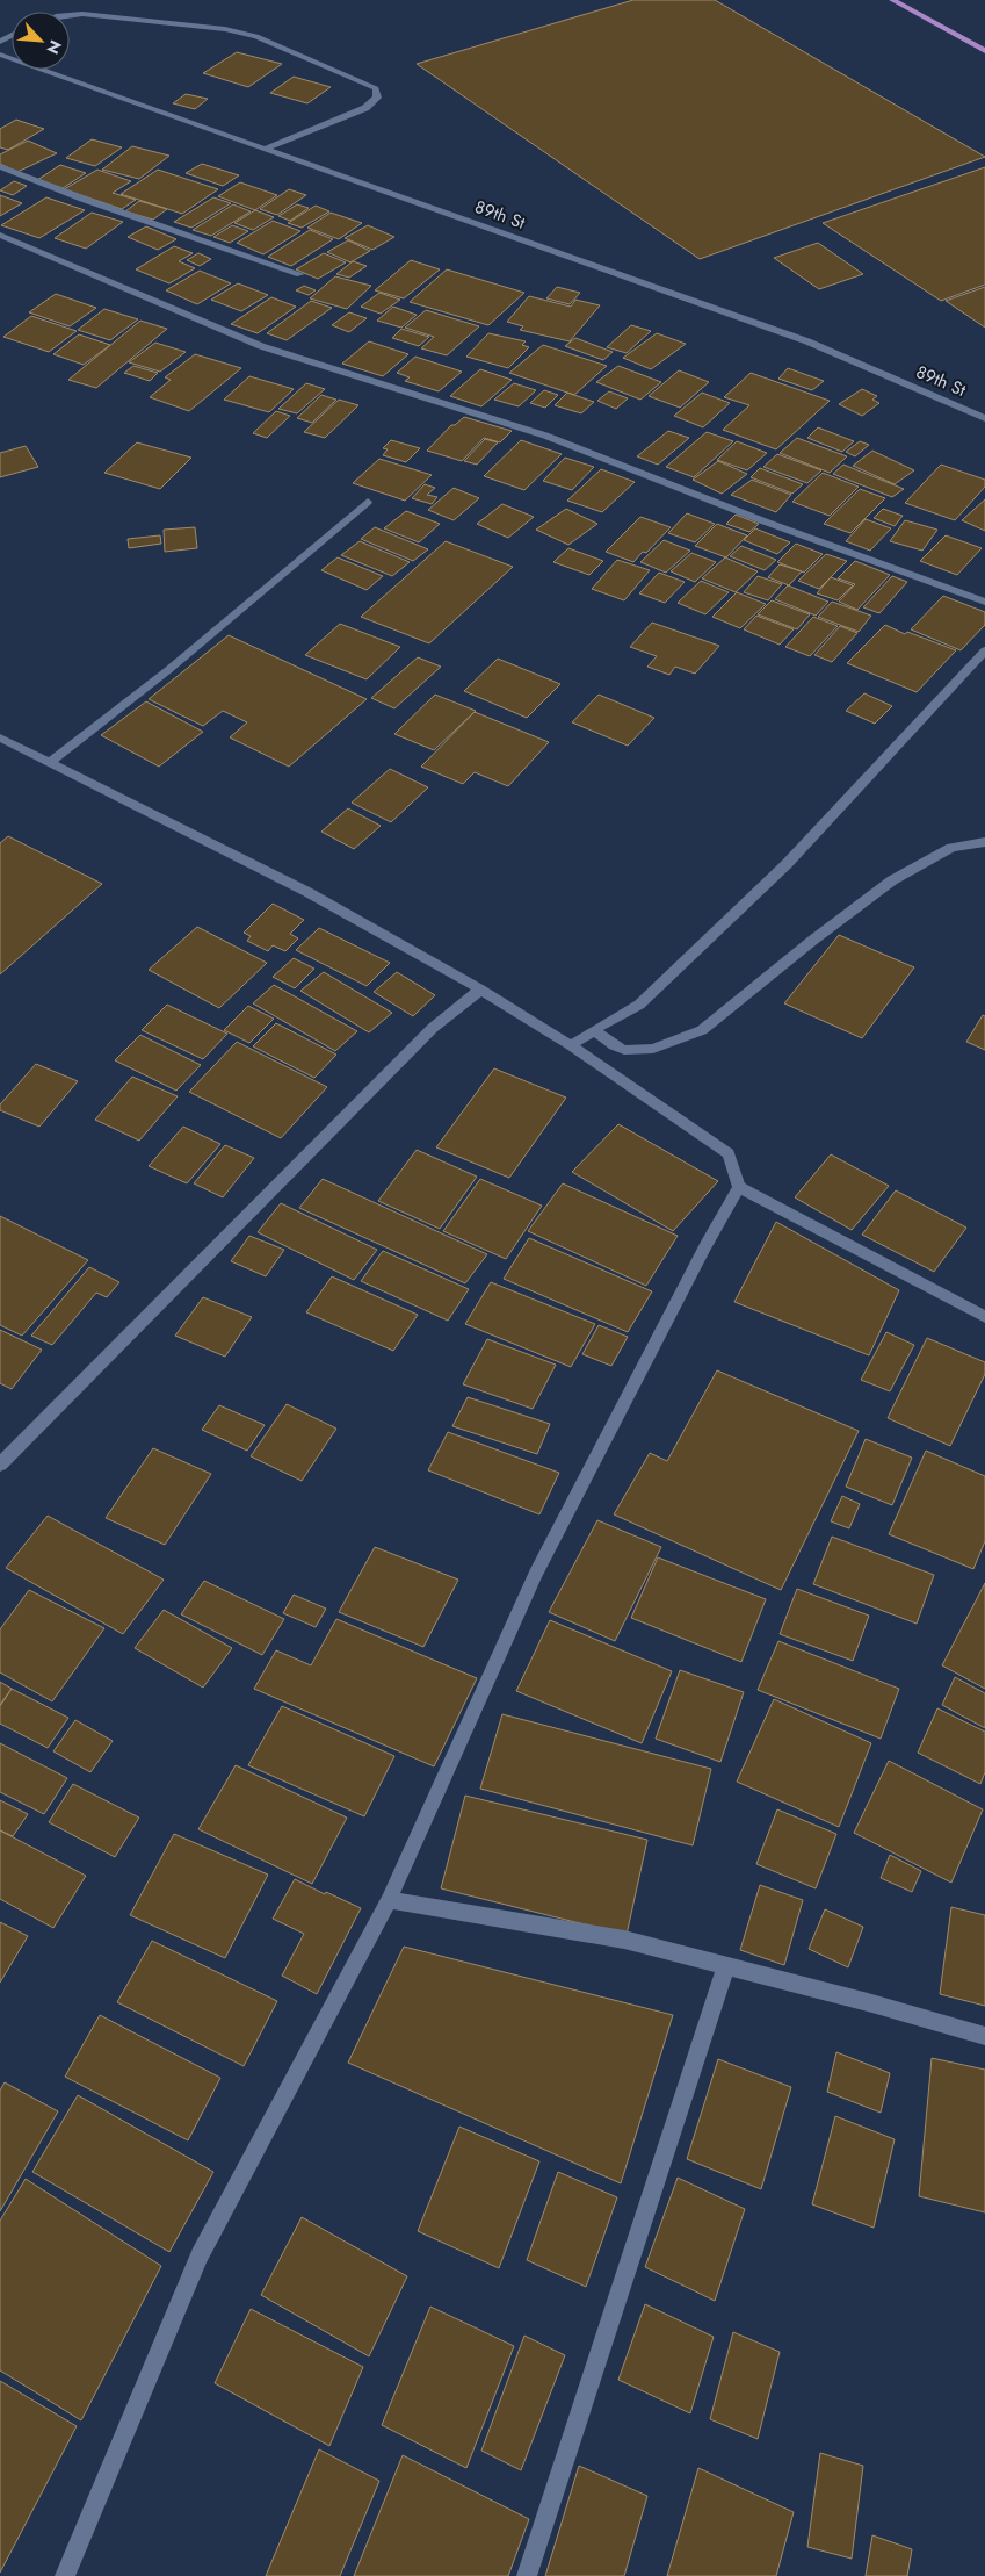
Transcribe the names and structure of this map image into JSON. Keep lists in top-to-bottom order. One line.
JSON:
{"streets":{"street":["89th St"]},"north":"bottom right"}
